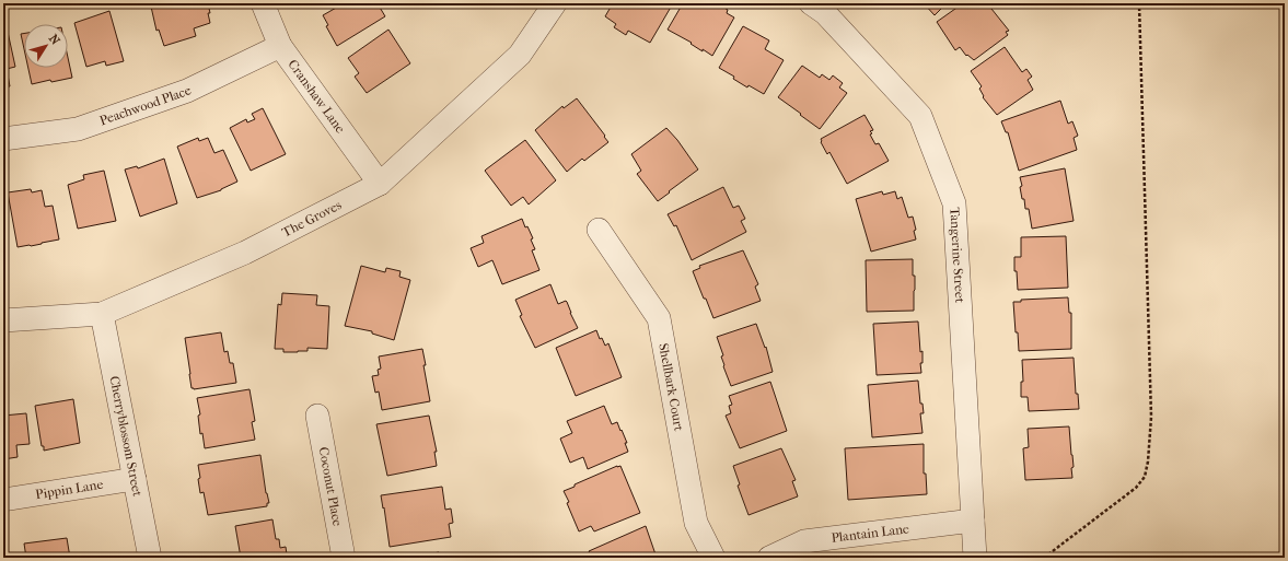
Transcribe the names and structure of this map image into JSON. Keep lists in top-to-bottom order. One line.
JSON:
{"streets":{"street":["Cranshaw Lane","Peachwood Place","The Groves","Tangerine Street","Shellbark Court","Cherryblossom Street","Coconut Place","Pippin Lane","Plantain Lane"]},"crossings":[["Cranshaw Lane","Peachwood Place"],["Cranshaw Lane","The Groves"],["The Groves","Cherryblossom Street"],["Tangerine Street","Plantain Lane"],["Cherryblossom Street","Pippin Lane"]],"north":"top right"}
